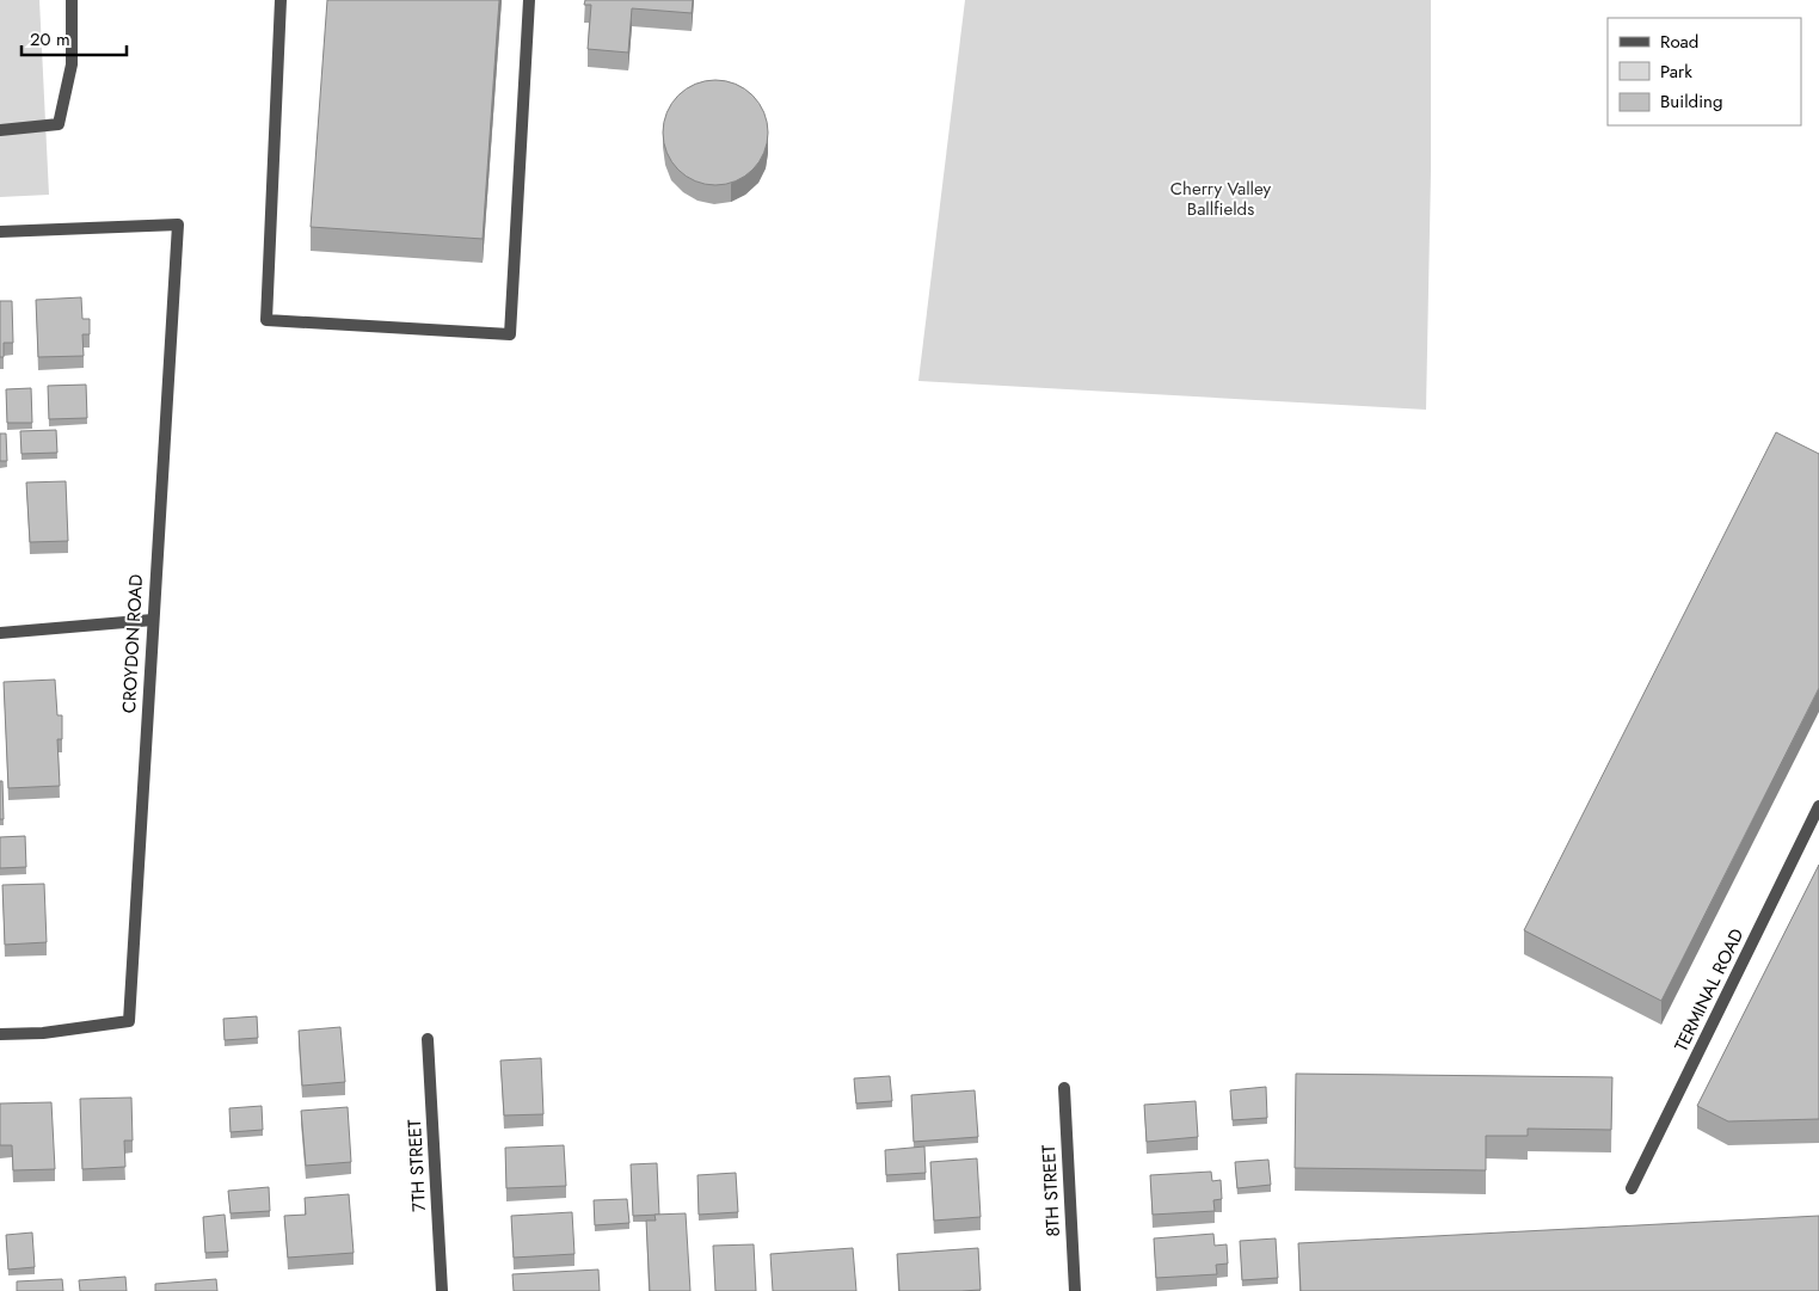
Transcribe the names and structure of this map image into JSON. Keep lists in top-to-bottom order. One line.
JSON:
{"streets":{"street":["CROYDON ROAD","TERMINAL ROAD","7TH STREET","8TH STREET"]},"parks":["Cherry Valley Ballfields"],"legend":["Road","Park","Building"],"scale_bar":"20 m"}
